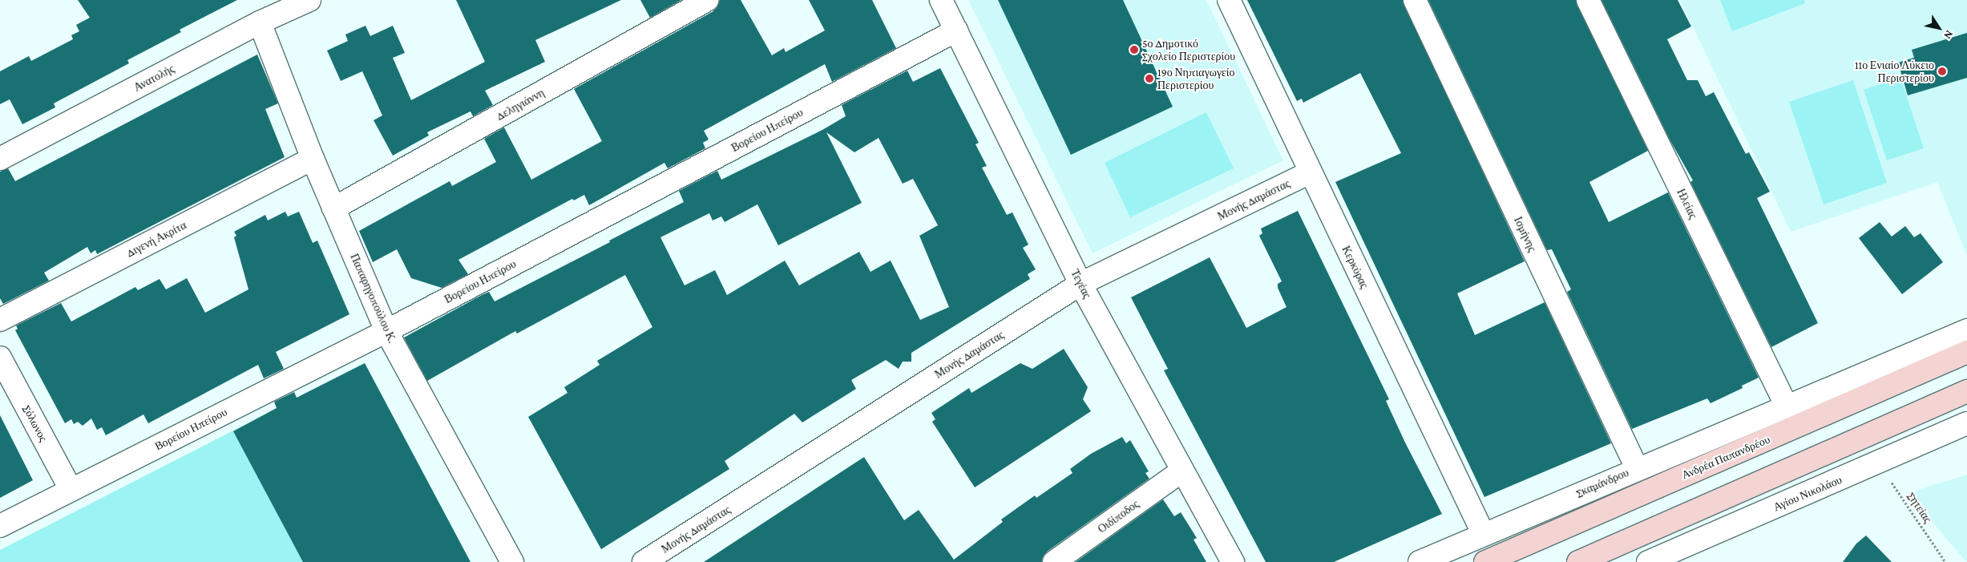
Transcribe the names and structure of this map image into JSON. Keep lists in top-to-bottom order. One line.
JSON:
{"streets":{"main road":["Ανδρέα Παπανδρέου"],"street":["Ανατολής","Δεληγιάννη","Βορείου Ηπείρου","Μονής Δαμάστας","Ηλείας","Ισμήνης","Διγενή Ακρίτα","Κερκύρας","Τεγέας","Παπαρηγοπούλου Κ.","Σόλωνος","Σκαμάνδρου","Αγίου Νικολάου","Οιδίποδος"],"path":["Σητείας"]},"crossings":[["Ανατολής","Παπαρηγοπούλου Κ."],["Δεληγιάννη","Παπαρηγοπούλου Κ."],["Βορείου Ηπείρου","Τεγέας"],["Βορείου Ηπείρου","Παπαρηγοπούλου Κ."],["Βορείου Ηπείρου","Σόλωνος"],["Μονής Δαμάστας","Κερκύρας"],["Μονής Δαμάστας","Τεγέας"],["Ηλείας","Σκαμάνδρου"],["Ισμήνης","Σκαμάνδρου"],["Διγενή Ακρίτα","Παπαρηγοπούλου Κ."],["Κερκύρας","Σκαμάνδρου"],["Τεγέας","Οιδίποδος"],["Αγίου Νικολάου","Σητείας"]],"places":["5ο Δημοτικό Σχολείο Περιστερίου","11ο Ενιαίο Λύκειο Περιστερίου","19ο Νηπιαγωγείο Περιστερίου"],"north":"bottom right"}
